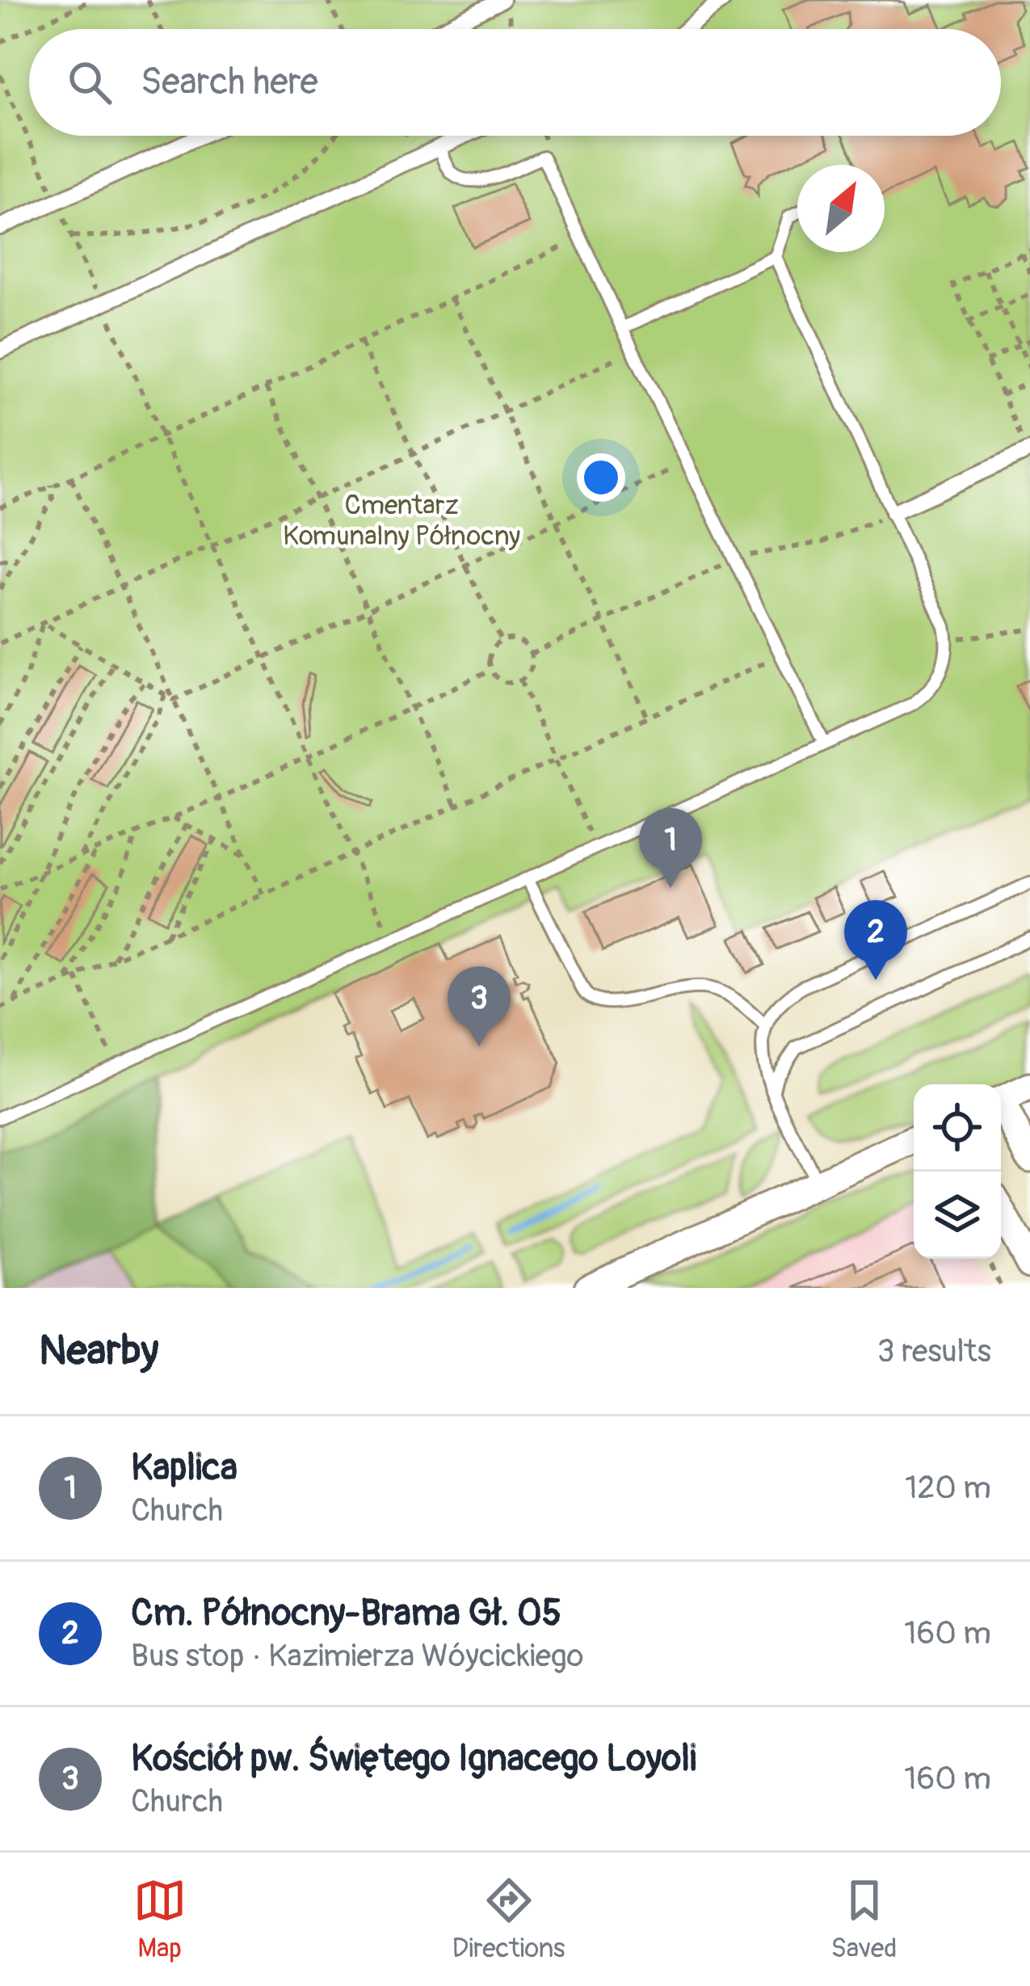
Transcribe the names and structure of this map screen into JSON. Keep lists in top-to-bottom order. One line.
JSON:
{"parks":["Cmentarz Komunalny Północny"],"north":"top right","page":{"search":"Search here","pins":["1","2","3"],"heading":["Nearby","3 results"],"list":[{"mark":"1","name":"Kaplica","note":"Church","value":"120 m"},{"mark":"2","name":"Cm. Północny-Brama Gł. 05","note":"Bus stop · Kazimierza Wóycickiego","value":"160 m"},{"mark":"3","name":"Kościół pw. Świętego Ignacego Loyoli","note":"Church","value":"160 m"}],"nav":["Map","Directions","Saved"]}}
